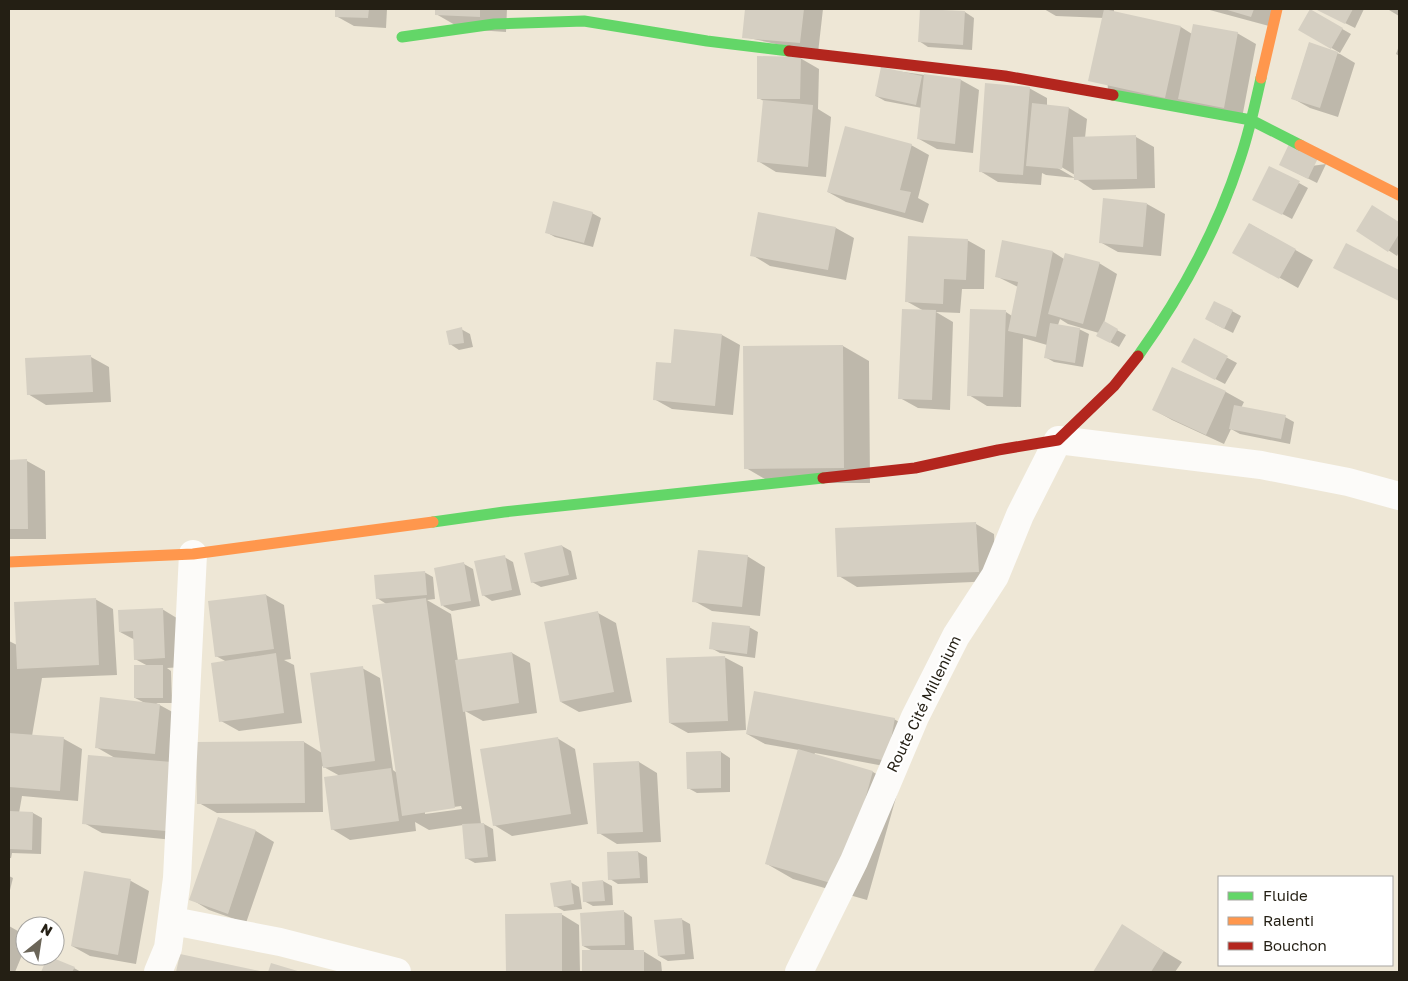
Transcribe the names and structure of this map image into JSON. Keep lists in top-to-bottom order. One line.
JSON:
{"streets":{"street":["Route Cité Millenium"]},"legend":["Fluide","Ralenti","Bouchon"],"north":"top right"}
